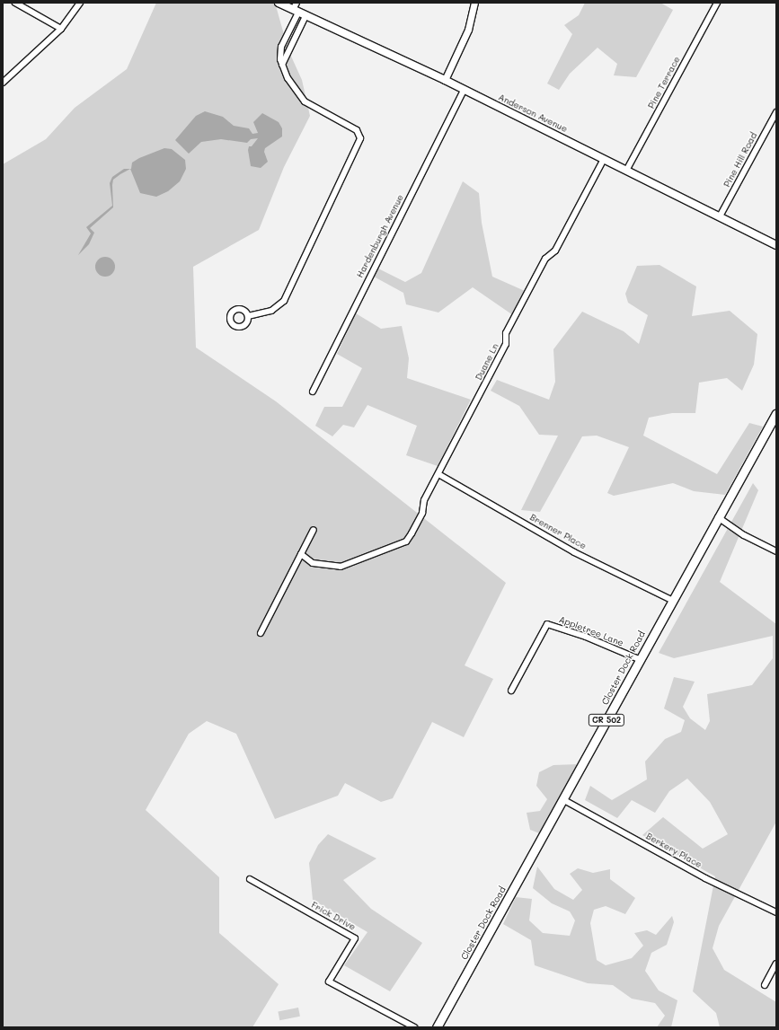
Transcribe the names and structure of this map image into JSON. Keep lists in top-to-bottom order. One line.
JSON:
{"streets":{"main road":["Anderson Avenue","Closter Dock Road","CR 502"],"street":["Pine Terrace","Pine Hill Road","Hardenburgh Avenue","Duane Ln","Brenner Place","Appletree Lane","Berkery Place","Frick Drive"]},"crossings":[["Pine Terrace","Anderson Avenue"],["Anderson Avenue","Pine Hill Road"],["Anderson Avenue","Hardenburgh Avenue"],["Anderson Avenue","Duane Ln"],["Duane Ln","Brenner Place"],["Brenner Place","Closter Dock Road"],["Appletree Lane","Closter Dock Road"],["Closter Dock Road","Berkery Place"]]}
